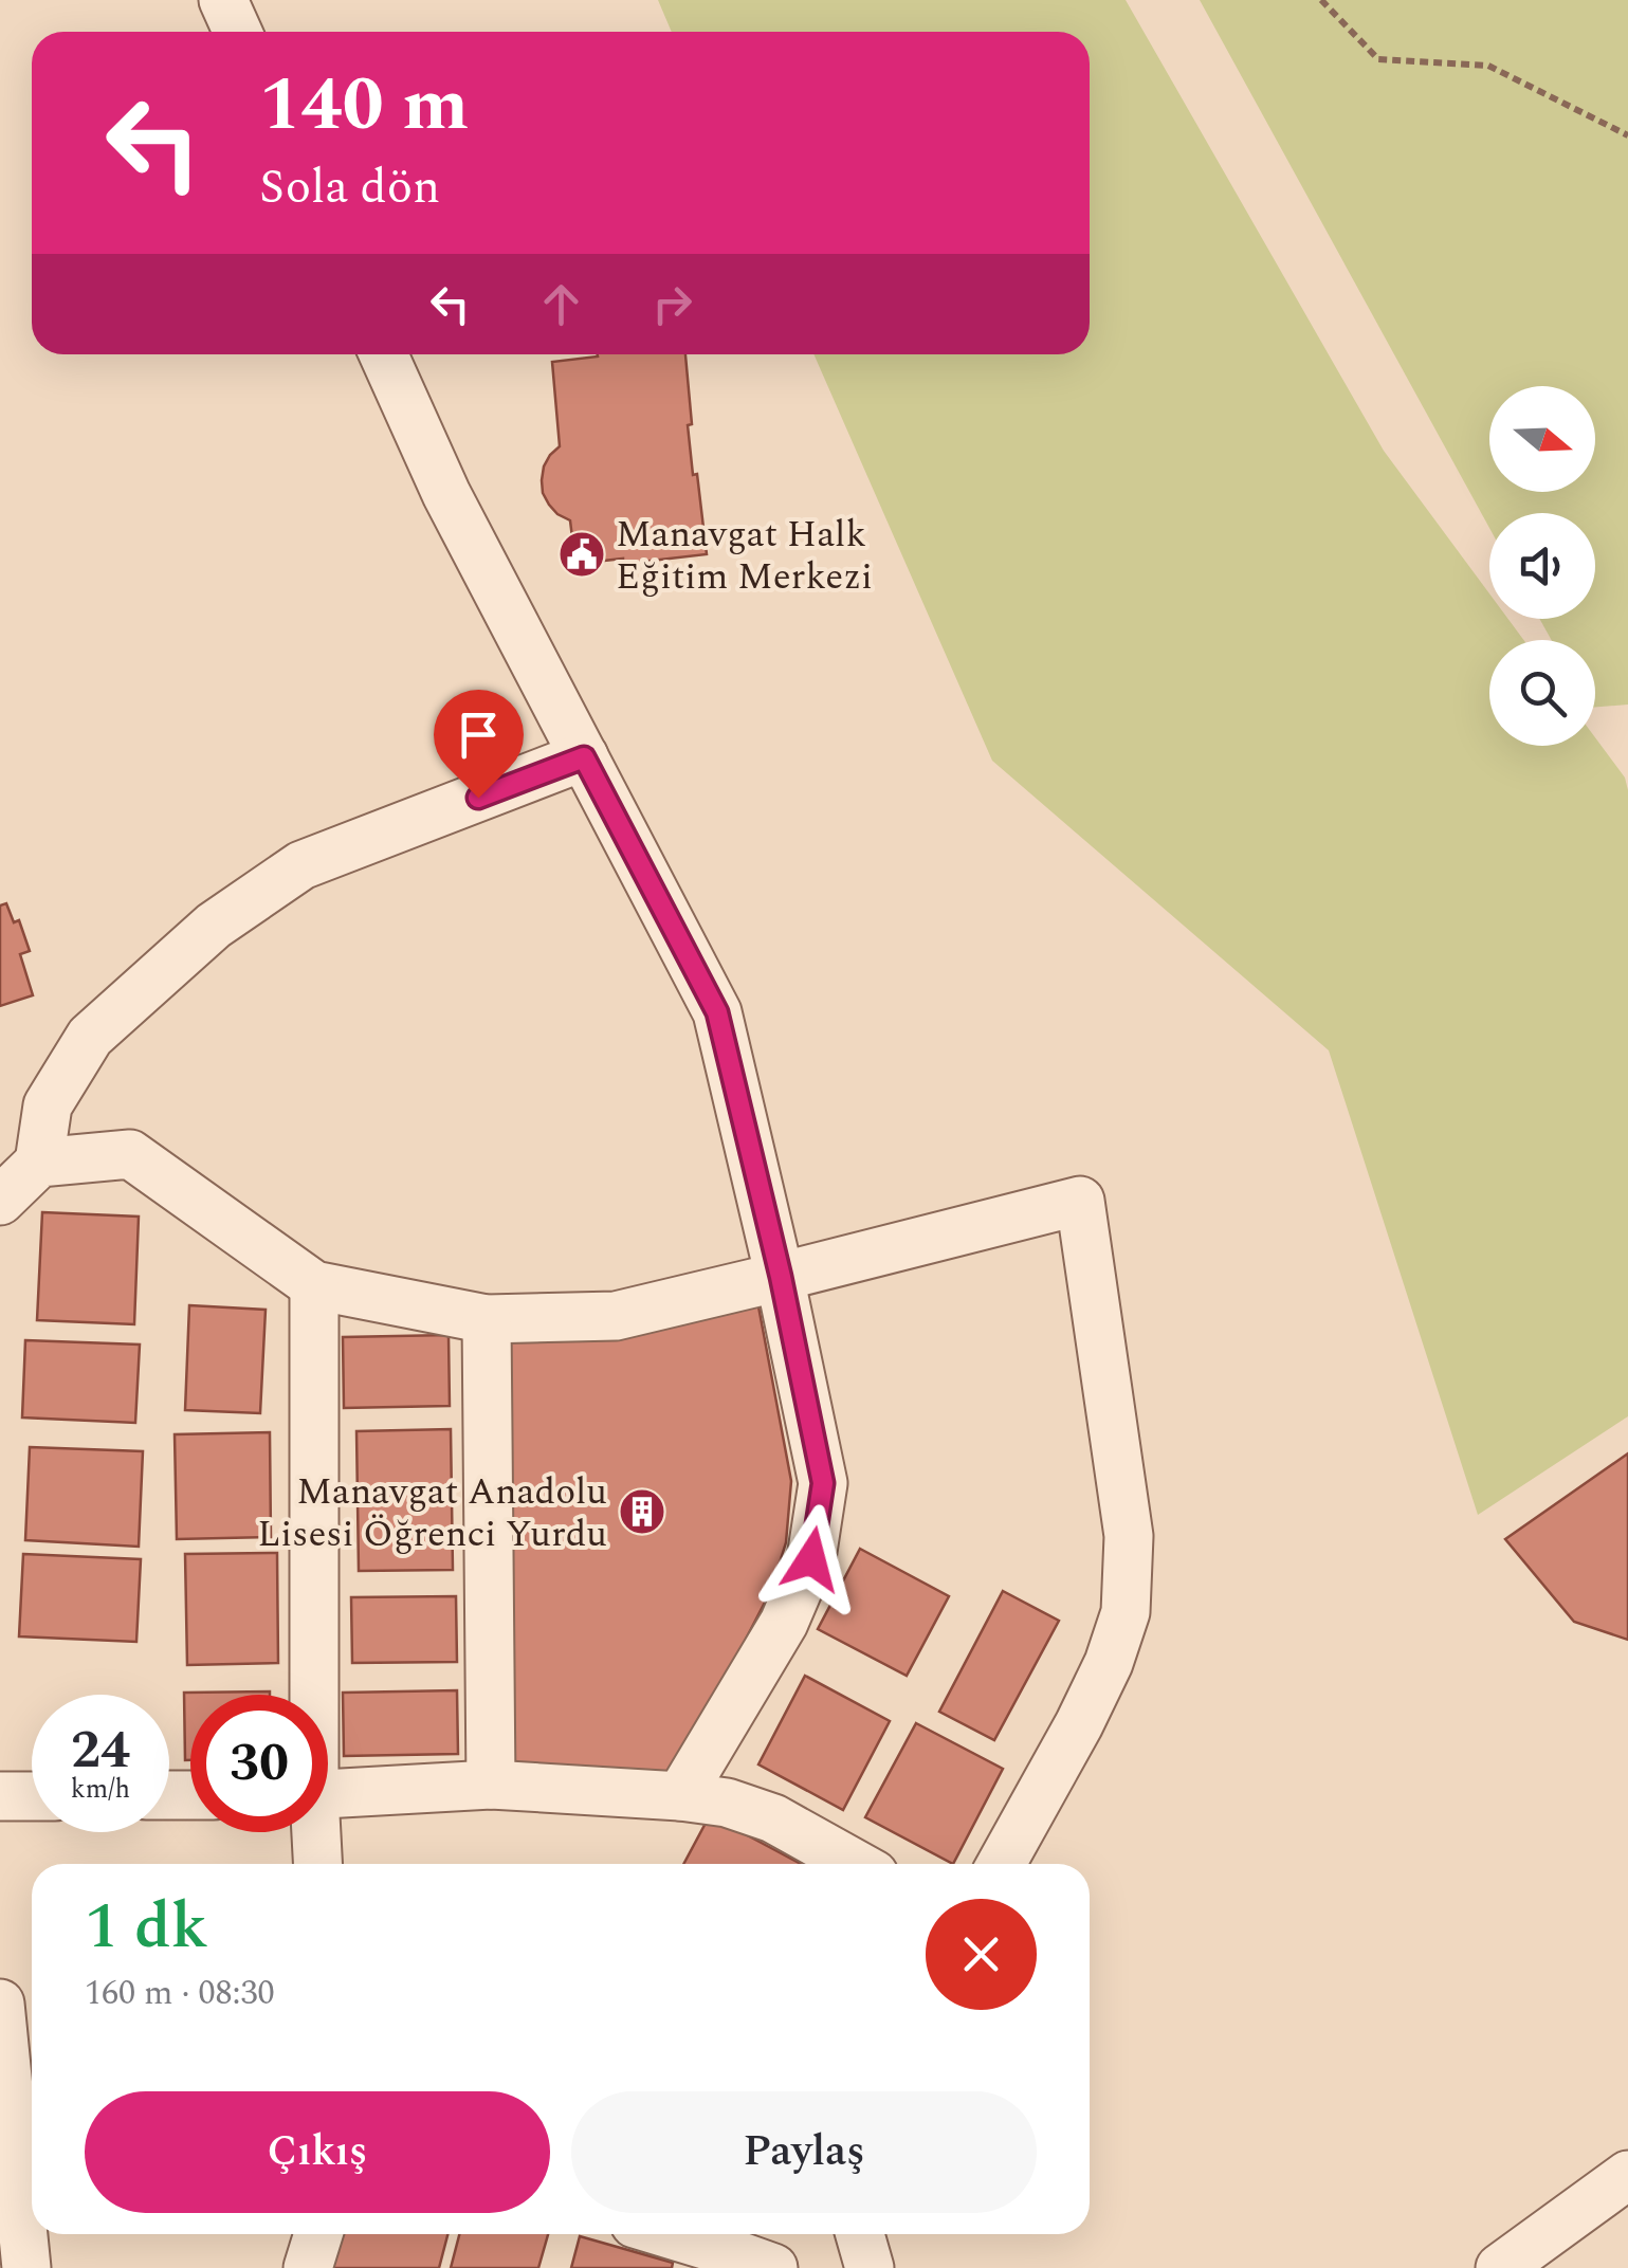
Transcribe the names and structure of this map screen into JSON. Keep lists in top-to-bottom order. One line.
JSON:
{"places":{"public building":["Manavgat Halk Eğitim Merkezi"],"building":["Manavgat Anadolu Lisesi Öğrenci Yurdu"]},"north":"right","page":{"turn":["140 m","Sola dön"],"speed":"24 km/h","limit":"30","heading":["1 dk","160 m · 08:30"],"buttons":["Çıkış","Paylaş"]}}
